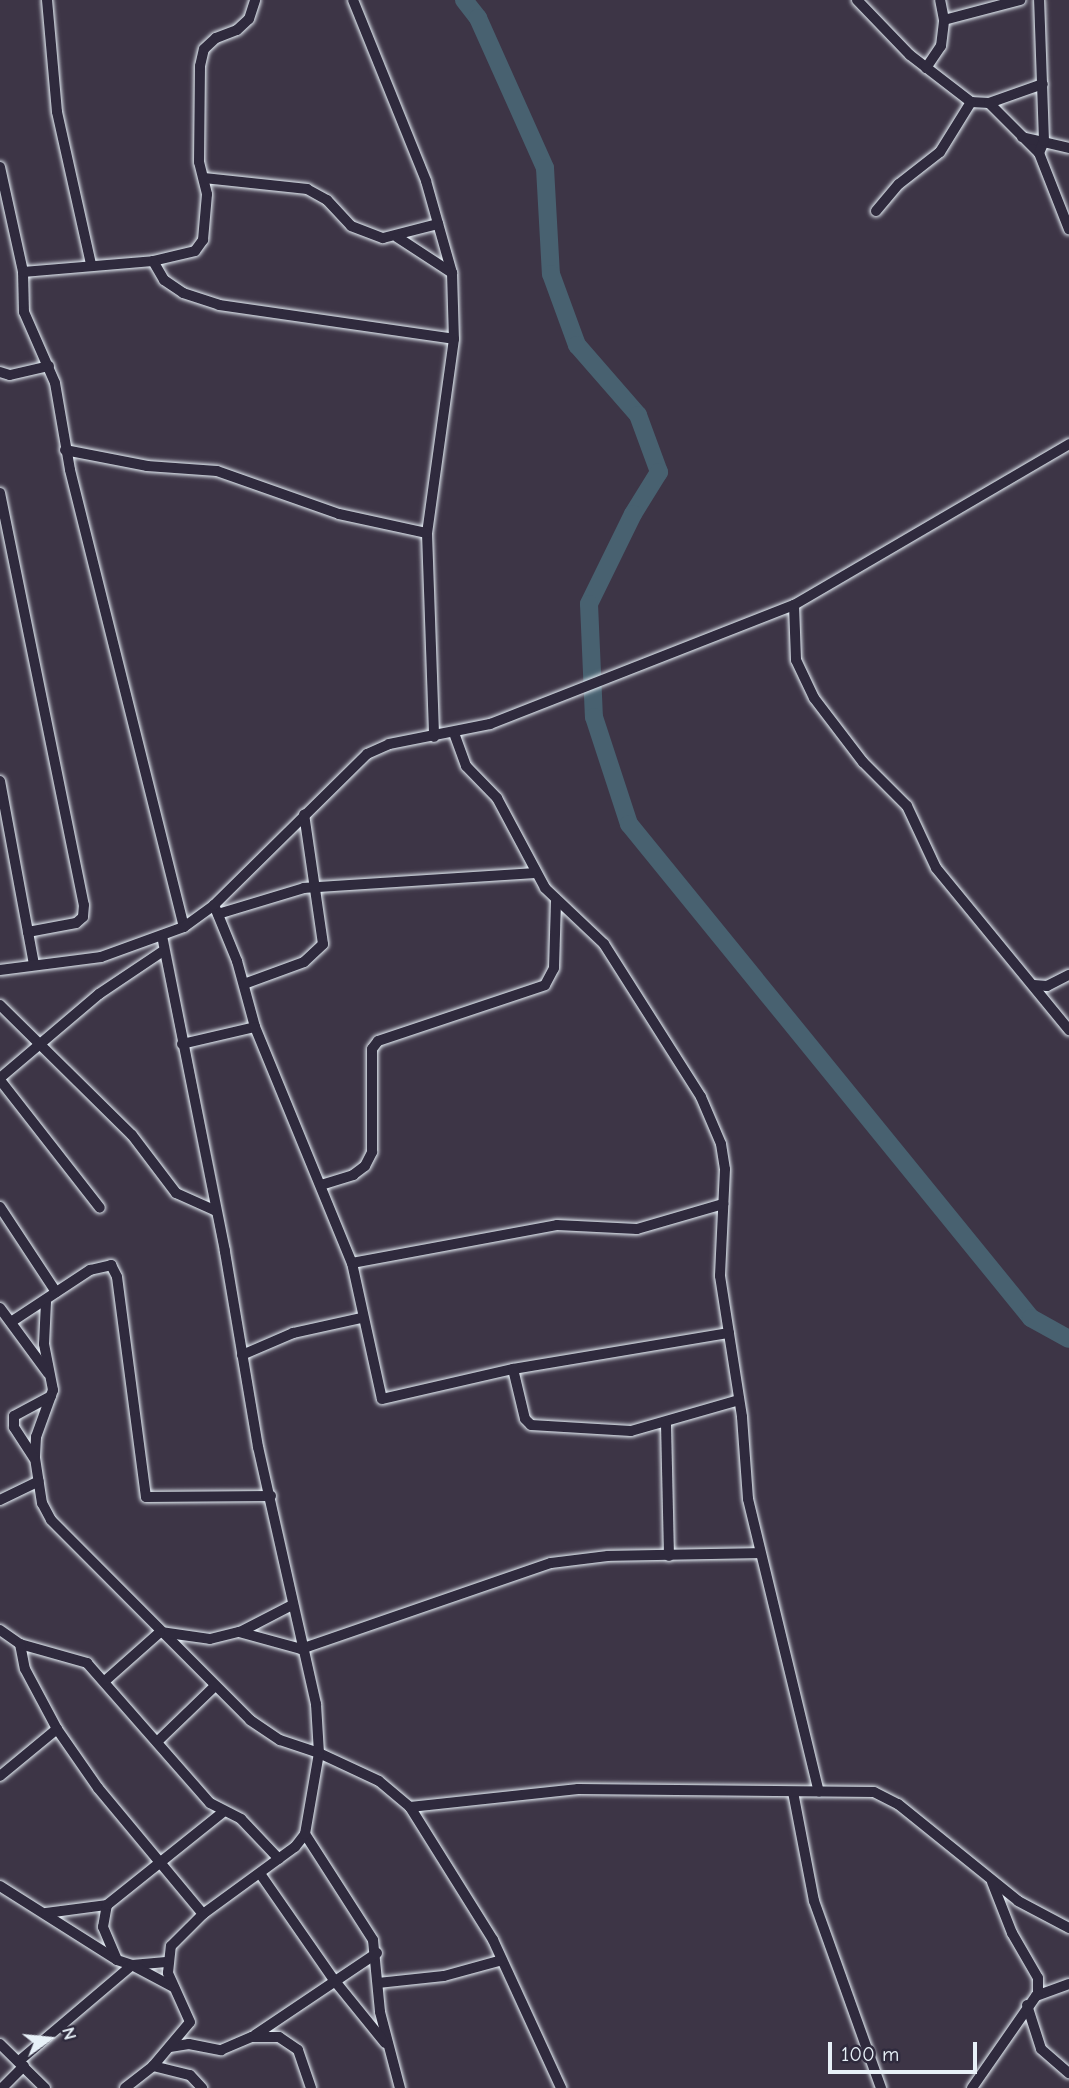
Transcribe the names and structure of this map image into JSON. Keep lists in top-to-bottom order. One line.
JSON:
{"scale_bar":"100 m","north":"right"}
